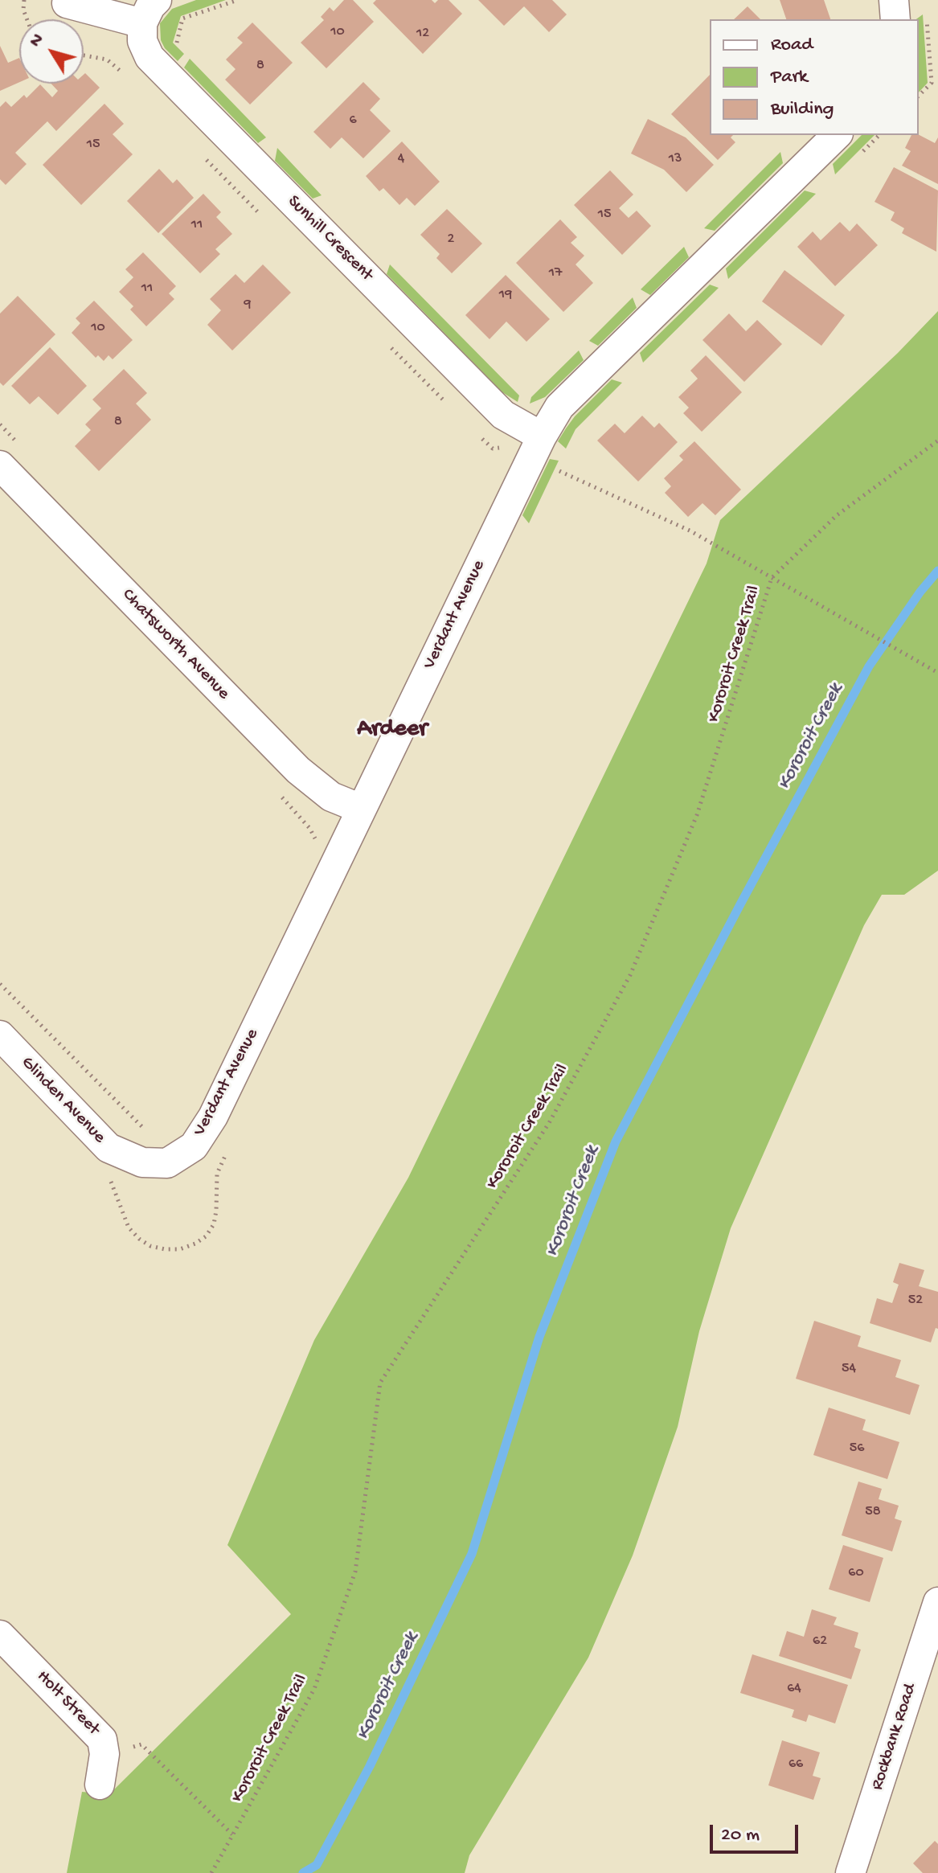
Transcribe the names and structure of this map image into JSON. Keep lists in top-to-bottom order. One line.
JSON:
{"streets":{"street":["Sunhill Crescent","Verdant Avenue","Chatsworth Avenue","Glinden Avenue","Holt Street","Rockbank Road"],"path":["Kororoit Creek Trail"]},"crossings":[["Sunhill Crescent","Verdant Avenue"],["Verdant Avenue","Chatsworth Avenue"],["Verdant Avenue","Glinden Avenue"]],"districts":["Ardeer"],"water":["Kororoit Creek"],"house_numbers":["10","12","8","6","15","4","13","15","11","2","17","11","19","9","10","8","52","54","56","58","60","62","64","66"],"legend":["Road","Park","Building"],"scale_bar":"20 m","north":"top left"}
